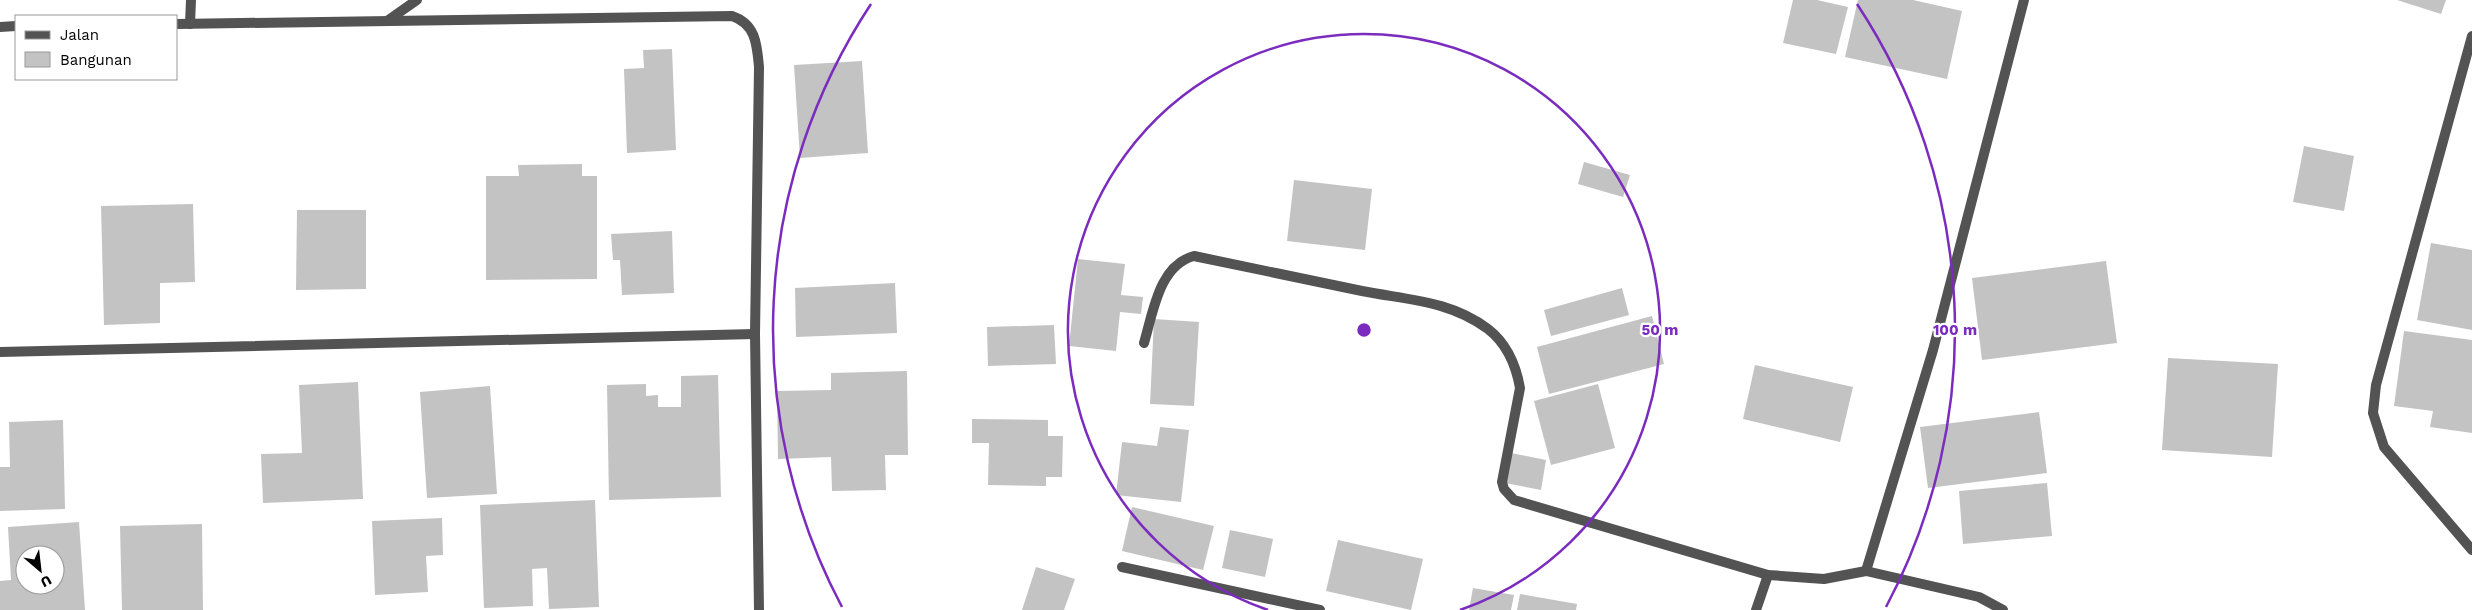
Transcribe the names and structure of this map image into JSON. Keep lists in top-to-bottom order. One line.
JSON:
{"legend":["Jalan","Bangunan"],"north":"bottom right","rings":["50 m","100 m"]}
